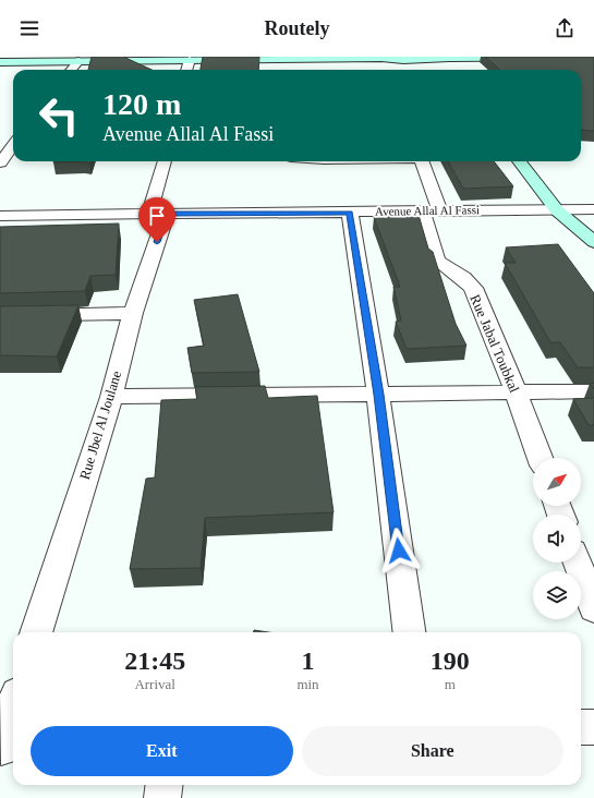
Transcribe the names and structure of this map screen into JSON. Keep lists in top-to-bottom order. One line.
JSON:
{"streets":{"street":["Avenue Allal Al Fassi","Rue Jabal Toubkal","Rue Jbel Al Joulane"]},"crossings":[["Avenue Allal Al Fassi","Rue Jabal Toubkal"],["Avenue Allal Al Fassi","Rue Jbel Al Joulane"]],"north":"top right","page":{"header":"Routely","turn":["120 m","Avenue Allal Al Fassi"],"eta":["21:45","Arrival","1","min","190","m"],"buttons":["Exit","Share"]}}
